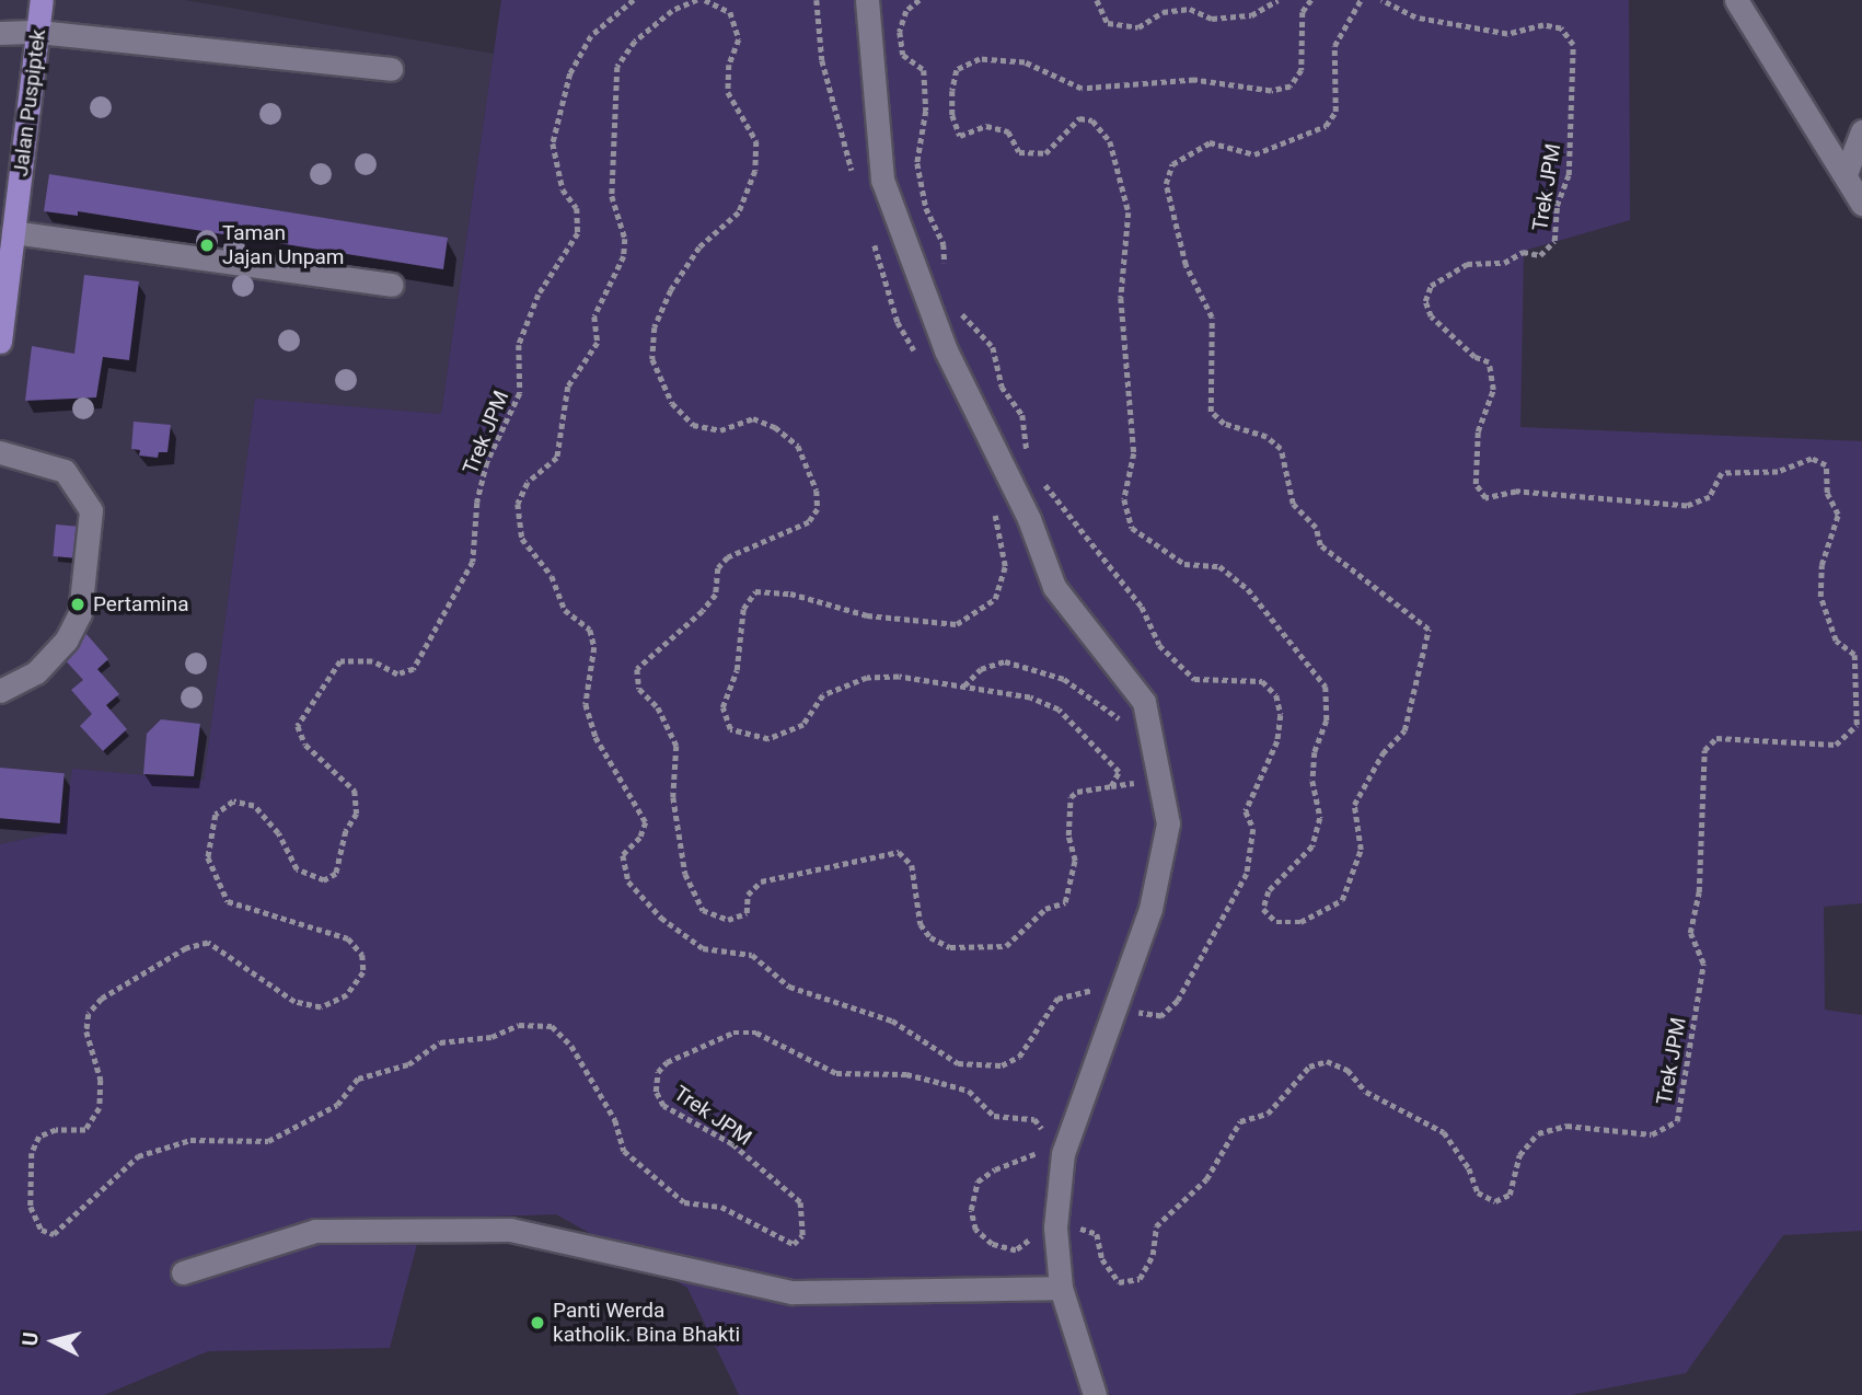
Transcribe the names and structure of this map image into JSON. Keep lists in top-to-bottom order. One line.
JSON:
{"streets":{"main road":["Jalan Puspiptek"],"path":["Trek JPM"]},"places":["Taman Jajan Unpam","Pertamina","Panti Werda katholik. Bina Bhakti"],"north":"left"}
